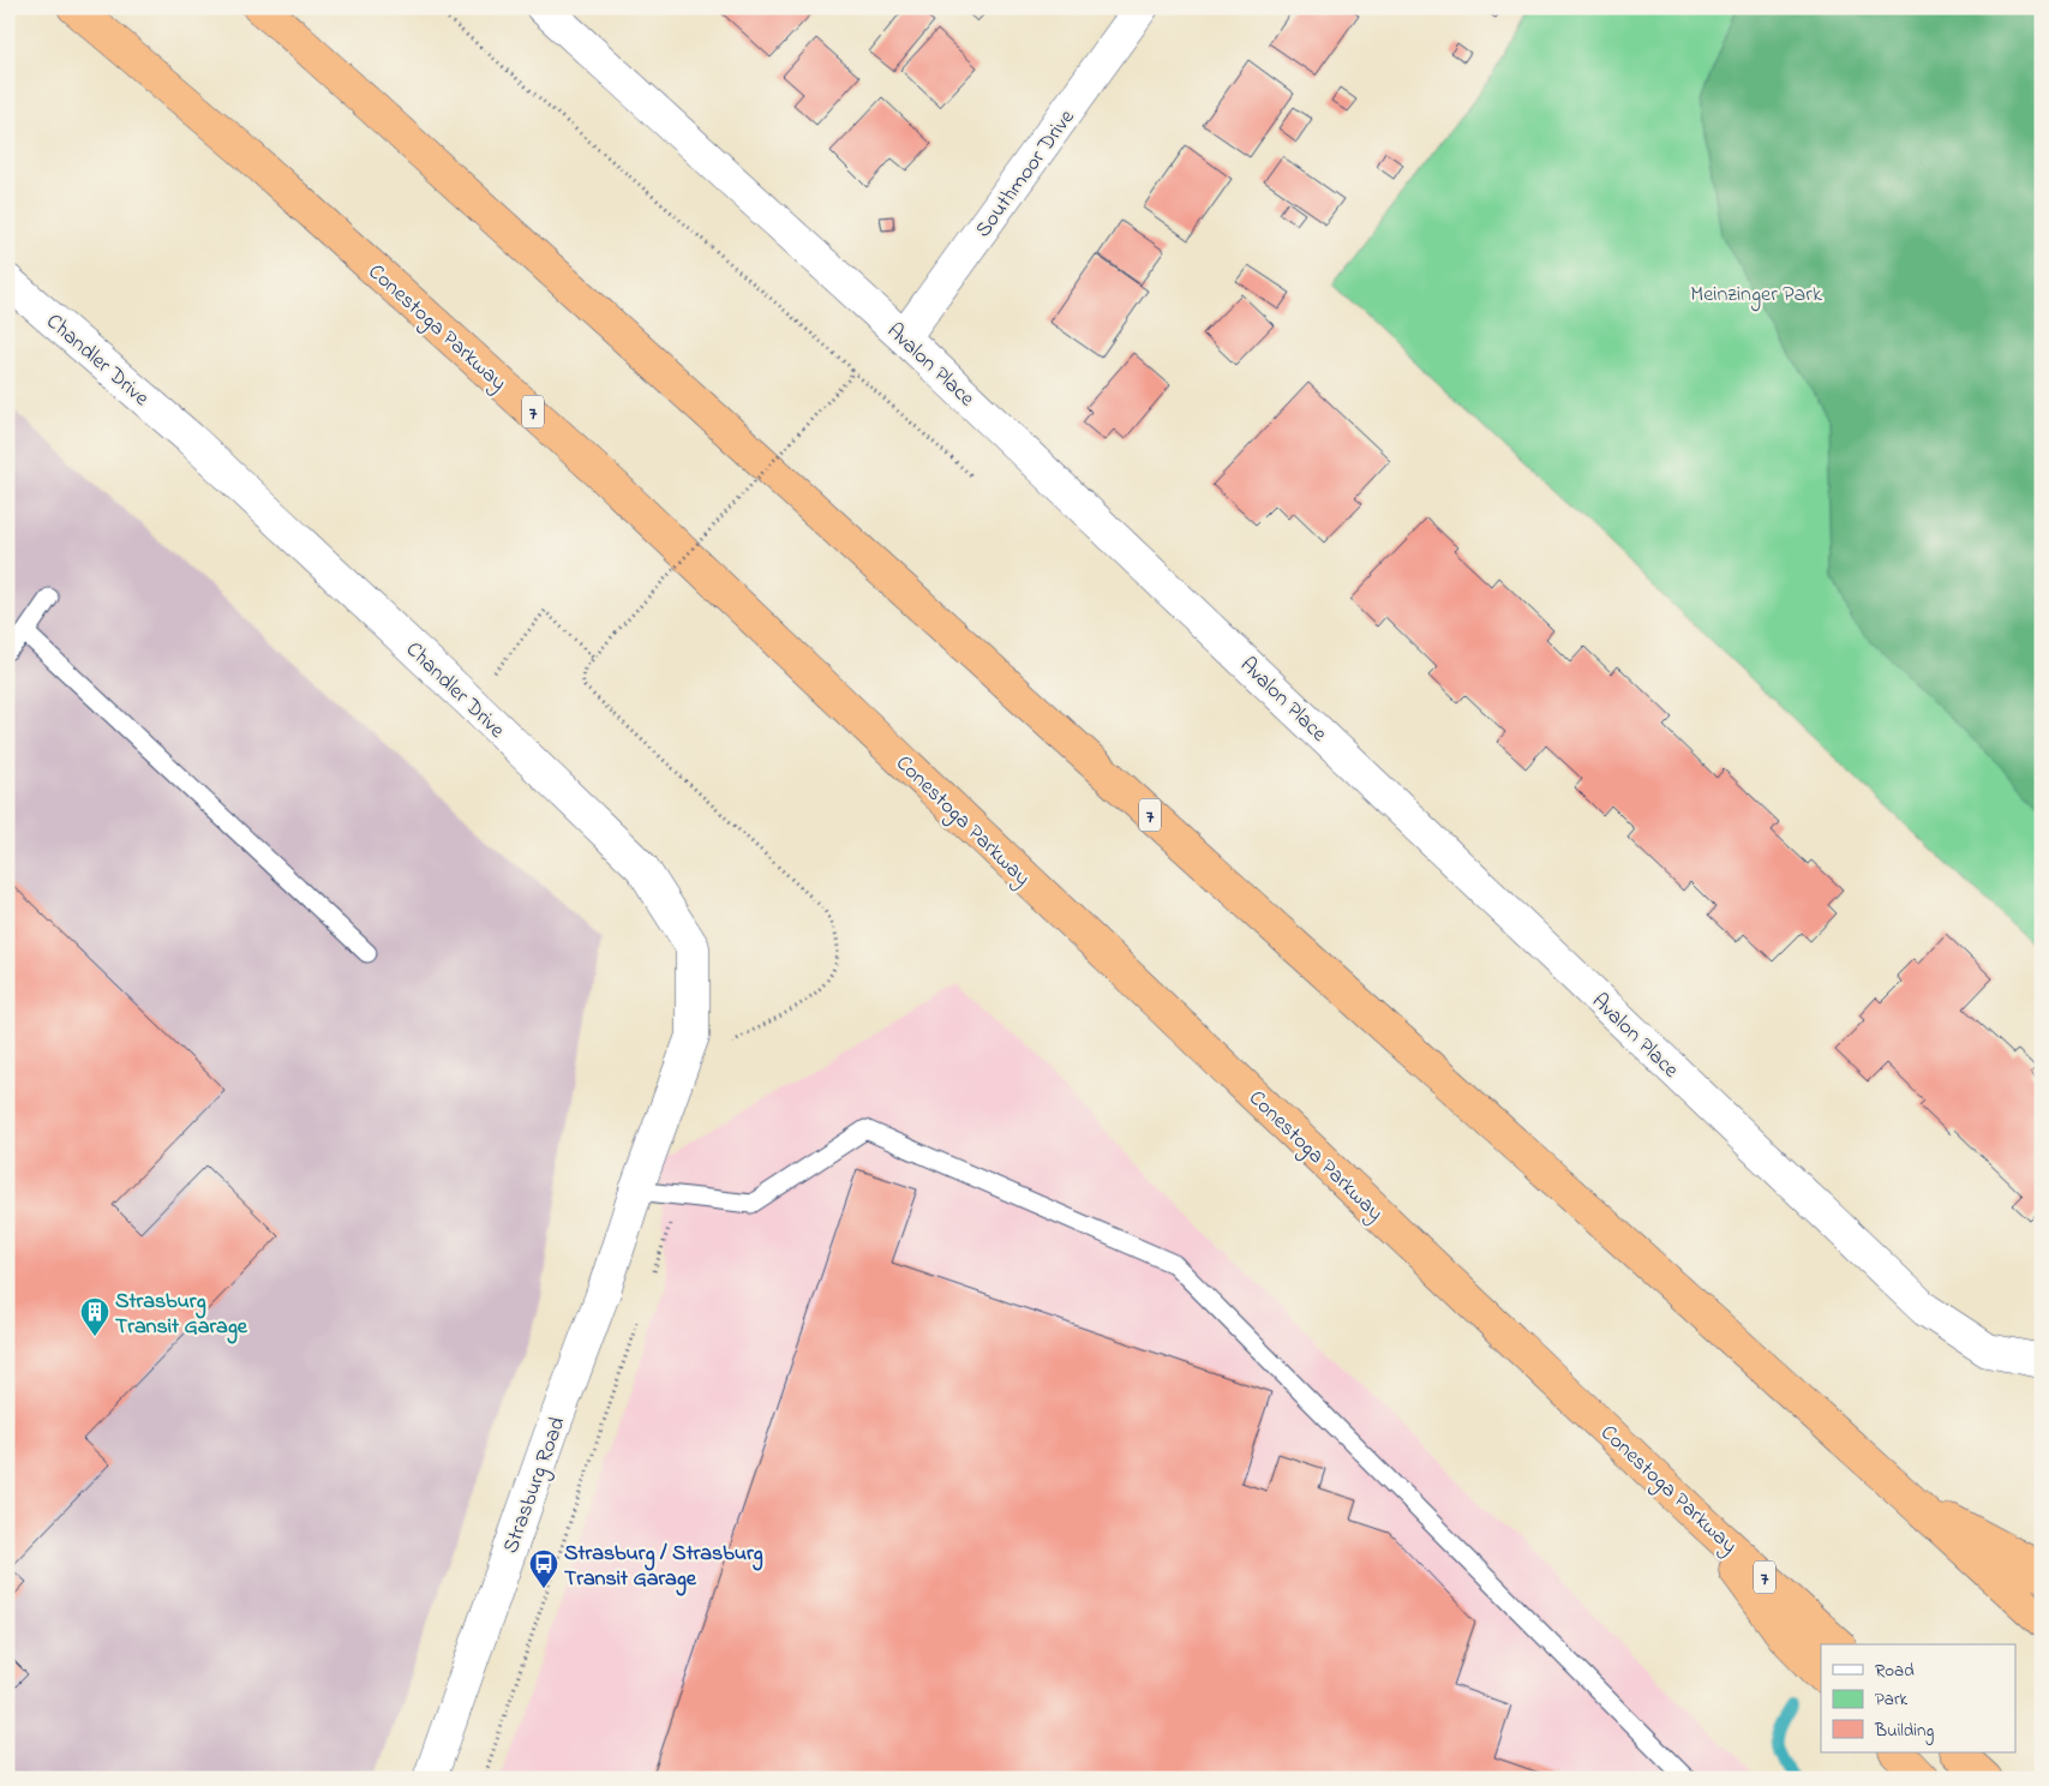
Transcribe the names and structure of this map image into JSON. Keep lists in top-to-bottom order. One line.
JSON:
{"streets":{"highway":["Conestoga Parkway","7"],"street":["Southmoor Drive","Chandler Drive","Avalon Place","Strasburg Road"]},"crossings":[["Southmoor Drive","Avalon Place"],["Chandler Drive","Strasburg Road"]],"parks":["Meinzinger Park"],"places":{"building":["Strasburg Transit Garage"],"bus stop":["Strasburg / Strasburg Transit Garage"]},"legend":["Road","Park","Building"]}
